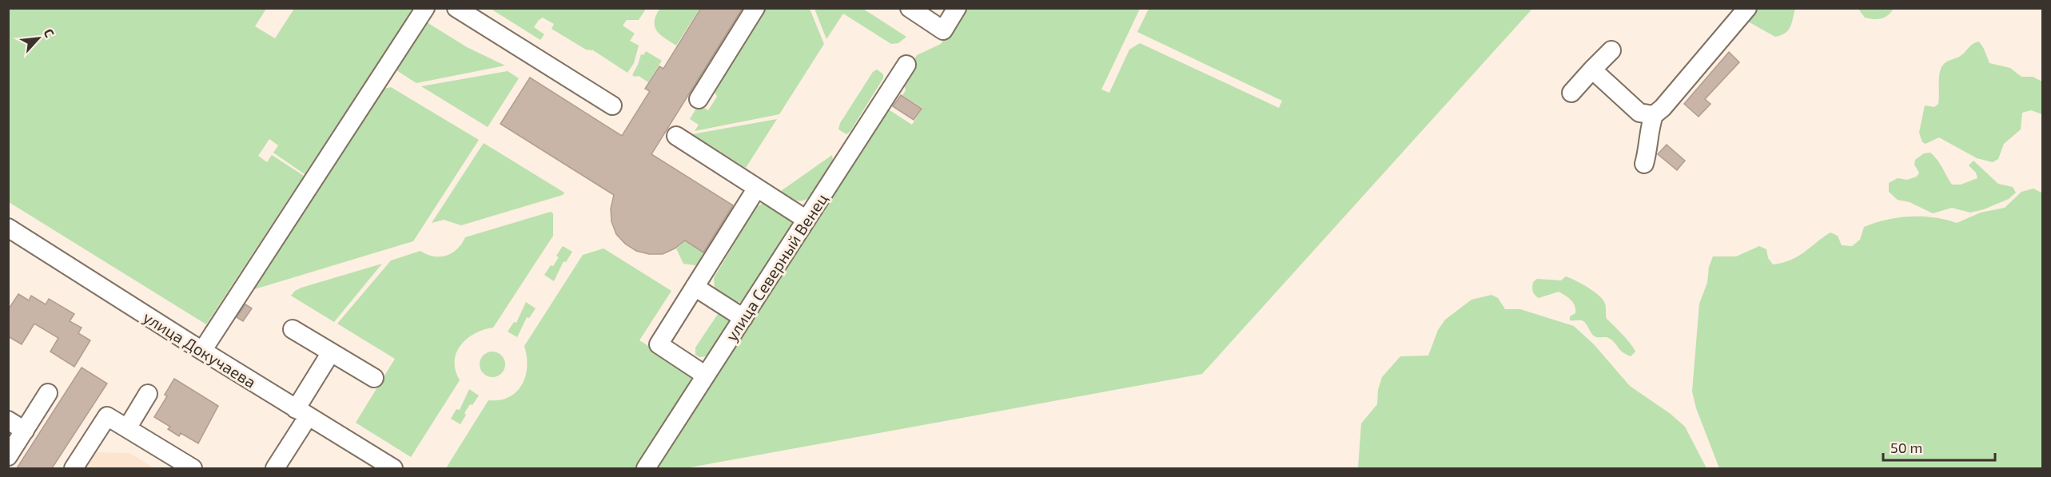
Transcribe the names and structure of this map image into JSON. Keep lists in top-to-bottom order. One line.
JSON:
{"streets":{"street":["улица Северный Венец","улица Докучаева"]},"scale_bar":"50 m","north":"top right"}
